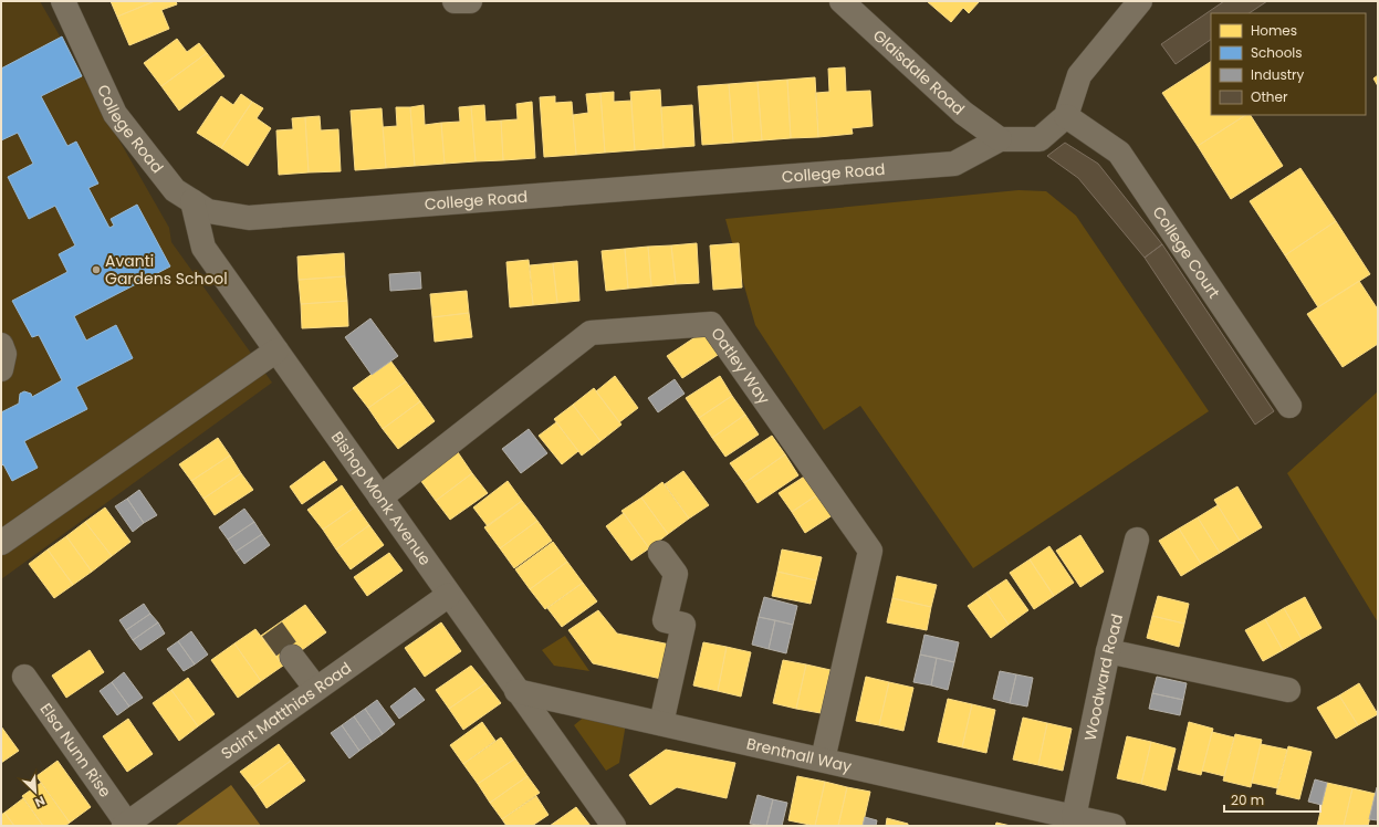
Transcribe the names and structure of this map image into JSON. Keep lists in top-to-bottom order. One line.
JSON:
{"streets":{"street":["Glaisdale Road","College Road","College Court","Oatley Way","Bishop Monk Avenue","Woodward Road","Saint Matthias Road","Elsa Nunn Rise","Brentnall Way"]},"crossings":[["Glaisdale Road","College Road"],["College Road","Bishop Monk Avenue"],["Oatley Way","Bishop Monk Avenue"],["Oatley Way","Brentnall Way"],["Bishop Monk Avenue","Saint Matthias Road"],["Bishop Monk Avenue","Brentnall Way"],["Woodward Road","Brentnall Way"],["Saint Matthias Road","Elsa Nunn Rise"]],"places":["Avanti Gardens School"],"legend":["Homes","Schools","Industry","Other"],"scale_bar":"20 m","north":"bottom right"}
